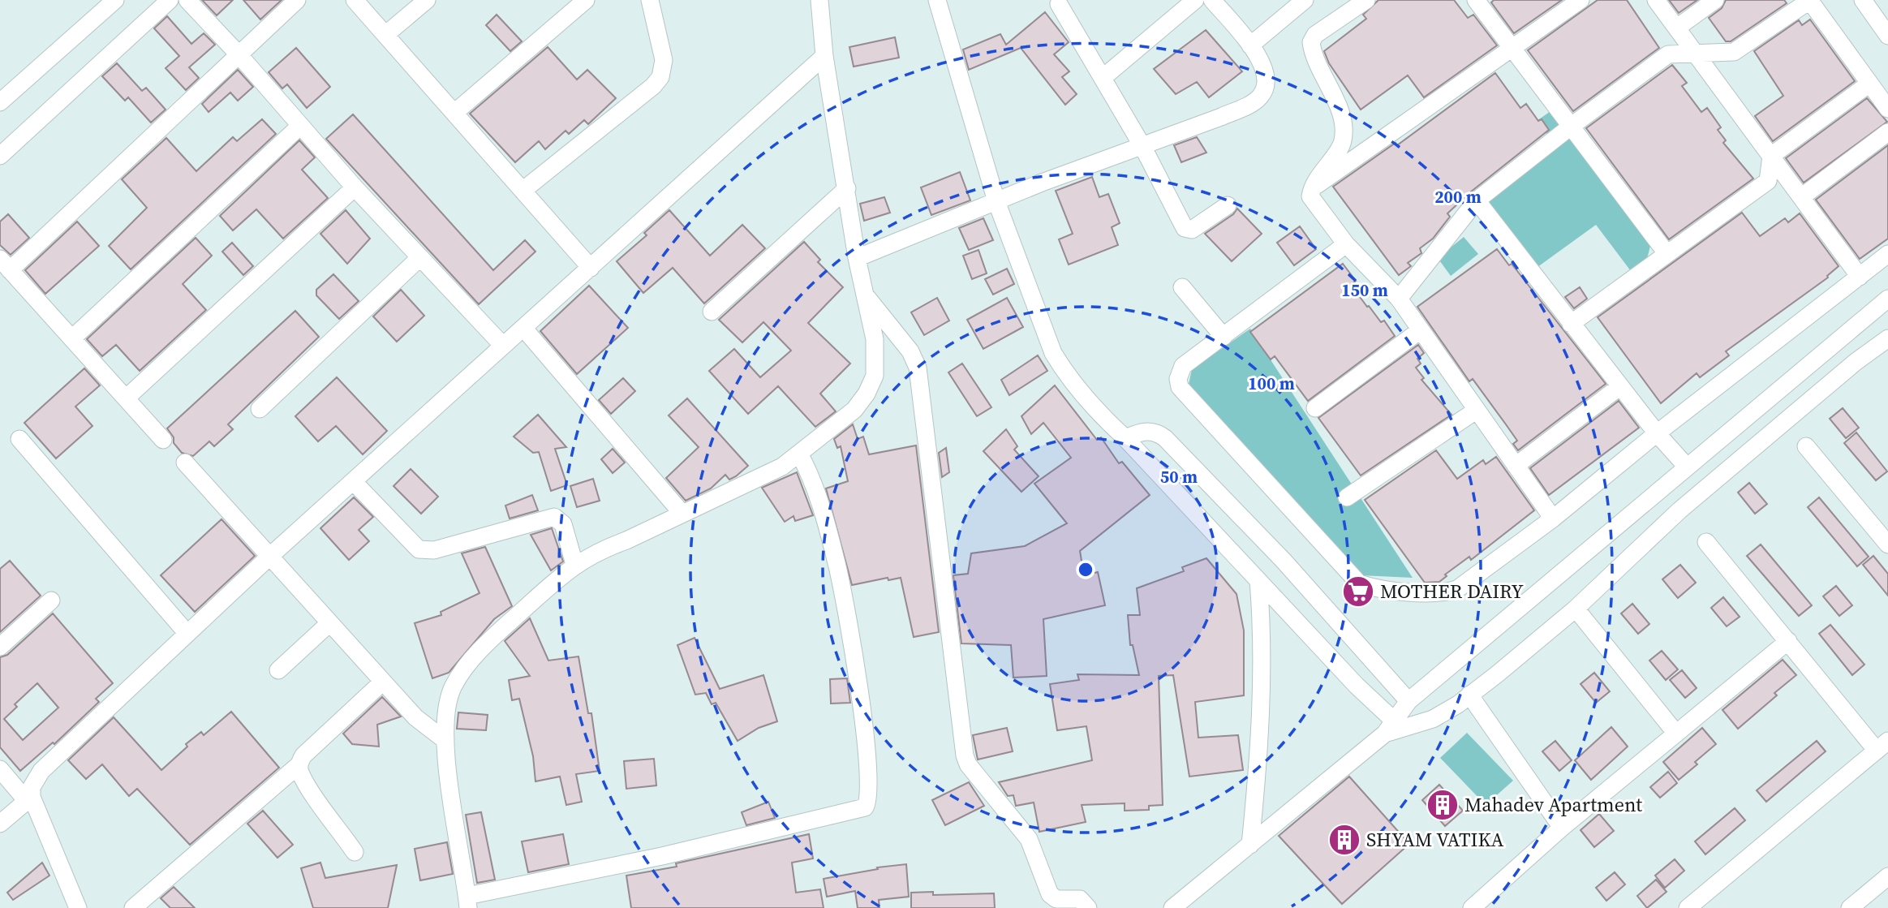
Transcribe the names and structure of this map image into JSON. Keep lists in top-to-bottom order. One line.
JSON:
{"places":{"supermarket":["MOTHER DAIRY"],"building":["Mahadev Apartment","SHYAM VATIKA"]},"rings":["200 m","150 m","100 m","50 m"]}
